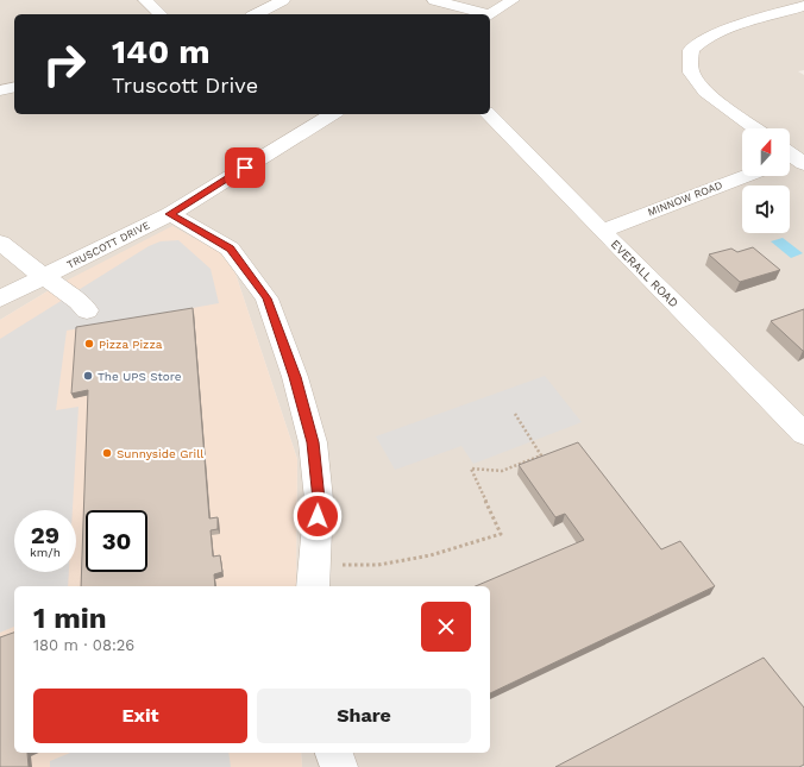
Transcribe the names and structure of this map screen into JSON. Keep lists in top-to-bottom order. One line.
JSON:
{"streets":{"street":["MINNOW ROAD","TRUSCOTT DRIVE","EVERALL ROAD"]},"crossings":[["MINNOW ROAD","EVERALL ROAD"]],"places":["Pizza Pizza","The UPS Store","Sunnyside Grill"],"north":"top","page":{"turn":["140 m","Truscott Drive"],"speed":"29 km/h","limit":"30","heading":["1 min","180 m · 08:26"],"buttons":["Exit","Share"]}}
